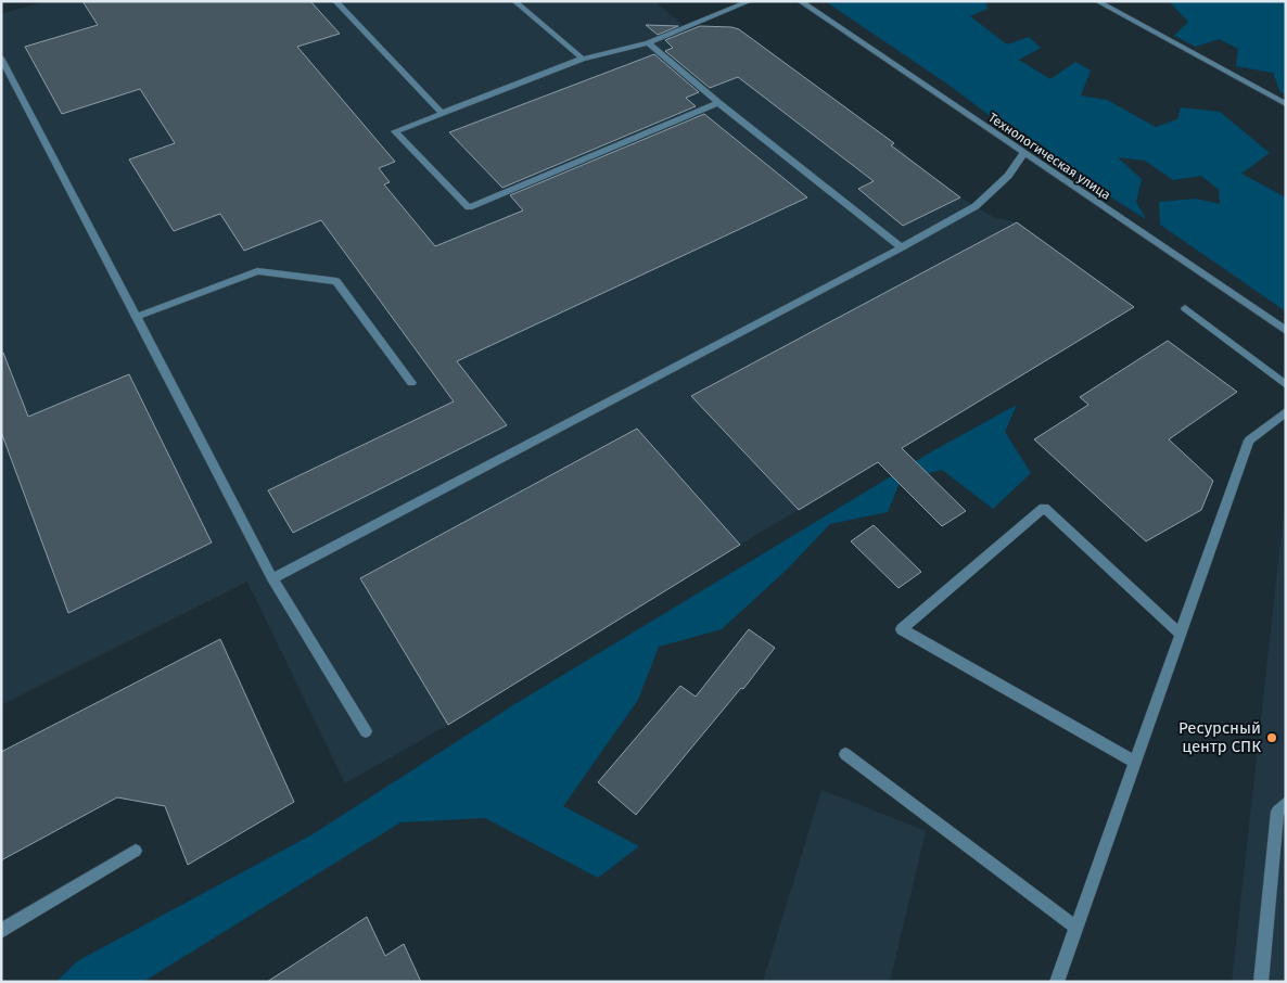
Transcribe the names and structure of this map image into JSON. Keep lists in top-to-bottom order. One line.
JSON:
{"streets":{"street":["Технологическая улица"]},"places":["Ресурсный центр СПК"]}
